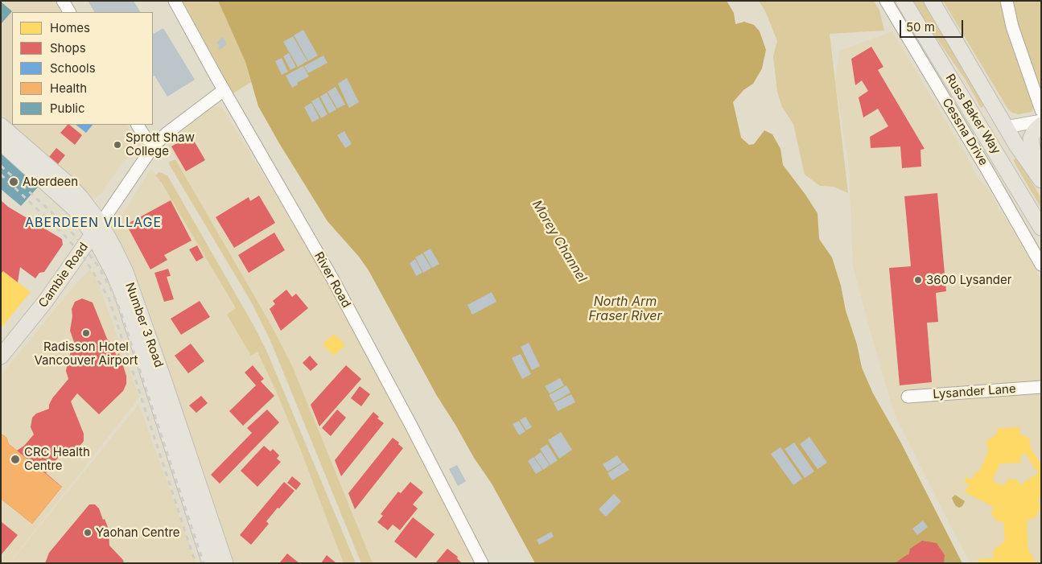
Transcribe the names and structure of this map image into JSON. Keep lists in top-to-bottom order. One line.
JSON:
{"streets":{"main road":["Russ Baker Way","Cambie Road","Number 3 Road"],"street":["Cessna Drive","River Road","Lysander Lane"]},"crossings":[["Cambie Road","River Road"],["Cambie Road","Number 3 Road"]],"districts":["ABERDEEN VILLAGE"],"water":["Morey Channel","North Arm Fraser River"],"places":["Sprott Shaw College","Aberdeen","3600 Lysander","Radisson Hotel Vancouver Airport","CRC Health Centre","Yaohan Centre"],"legend":["Homes","Shops","Schools","Health","Public"],"scale_bar":"50 m"}
